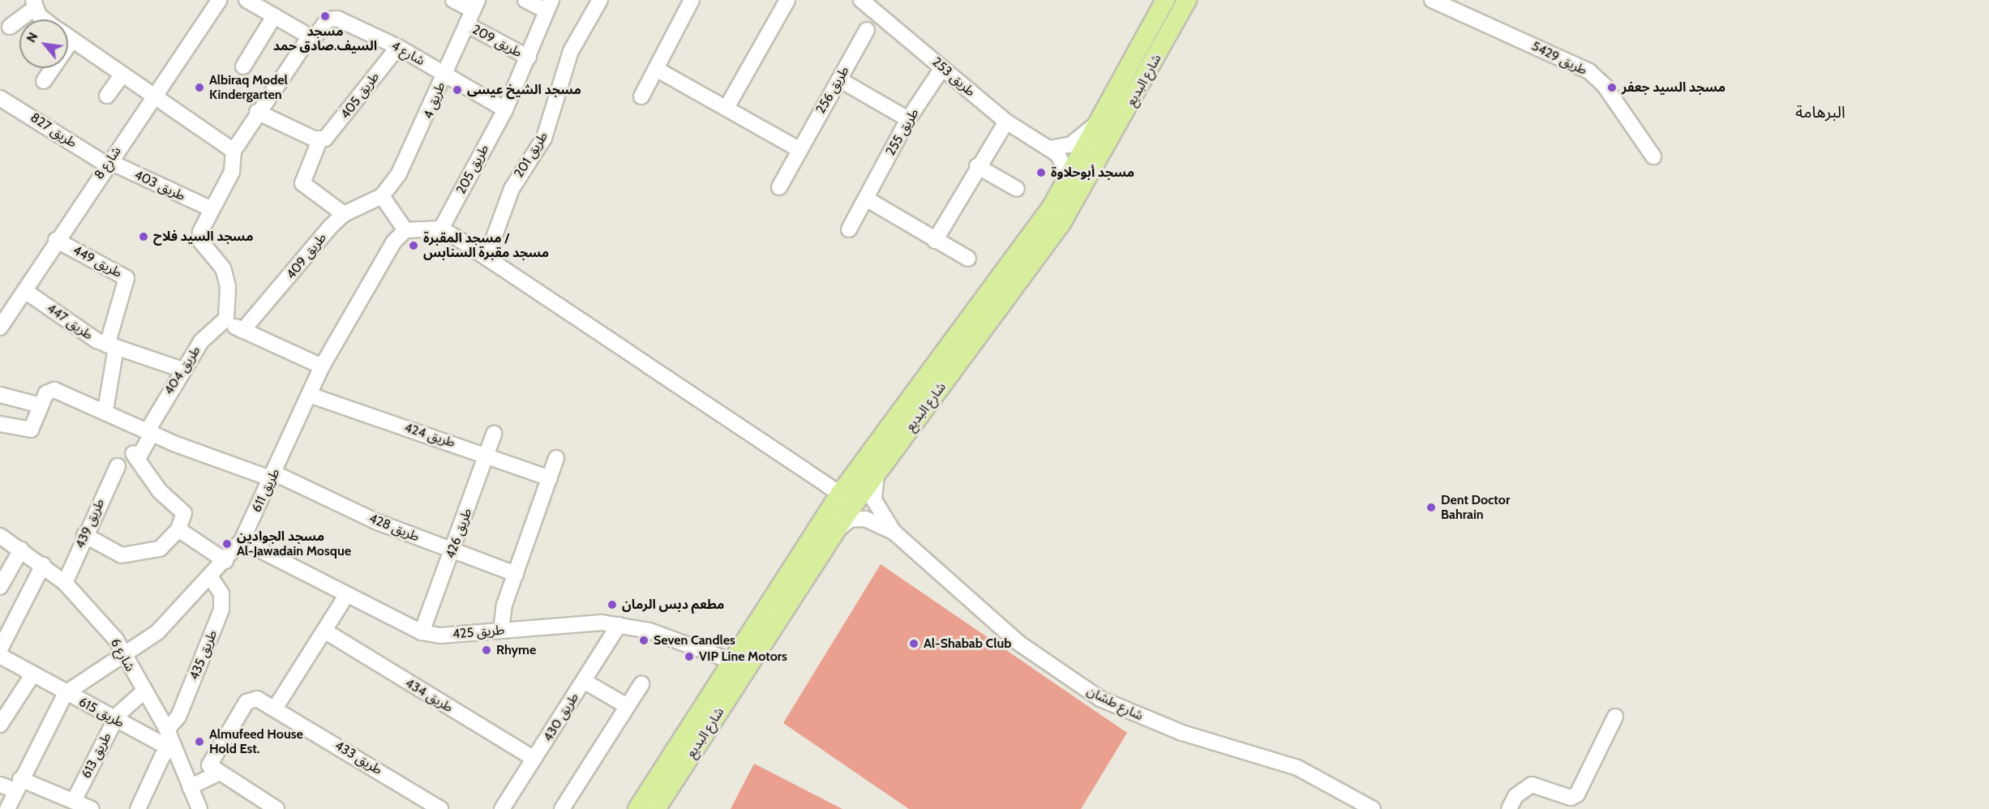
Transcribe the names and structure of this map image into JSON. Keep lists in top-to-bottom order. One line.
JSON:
{"streets":{"main road":["شارع البديع"],"street":["طريق 209","شارع 4","طريق 5429","طريق 253","طريق 256","طريق 405","طريق 4","طريق 827","طريق 255","طريق 201","شارع 8","طريق 205","طريق 403","طريق 409","طريق 449","طريق 447","طريق 404","طريق 424","طريق 611","طريق 439","طريق 428","طريق 426","طريق 425","شارع 6","طريق 435","طريق 434","شارع طشان","طريق 615","طريق 430","طريق 613","طريق 433"]},"crossings":[["طريق 209","طريق 4"],["طريق 209","طريق 205"],["شارع 4","طريق 405"],["شارع 4","طريق 4"],["طريق 253","شارع البديع"],["طريق 253","طريق 255"],["شارع البديع","طريق 425"],["طريق 405","طريق 409"],["طريق 4","طريق 409"],["طريق 827","شارع 8"],["طريق 827","طريق 403"],["شارع 8","طريق 403"],["شارع 8","طريق 449"],["شارع 8","طريق 447"],["طريق 449","طريق 447"],["طريق 447","طريق 404"],["طريق 404","طريق 428"],["طريق 424","طريق 611"],["طريق 424","طريق 426"],["طريق 611","طريق 428"],["طريق 611","طريق 425"],["طريق 611","شارع 6"],["طريق 611","طريق 435"],["طريق 611","طريق 615"],["طريق 439","شارع 6"],["طريق 428","طريق 426"],["طريق 426","طريق 425"],["طريق 425","طريق 430"],["شارع 6","طريق 435"],["شارع 6","طريق 615"],["شارع 6","طريق 613"],["طريق 435","طريق 615"],["طريق 434","طريق 430"],["طريق 615","طريق 613"]],"districts":["البرهامة"],"places":["مسجد السيف.صادق حمد","Albiraq Model Kindergarten","مسجد السيد جعفر","مسجد الشيخ عيسى","مسجد أبوحلاوة","مسجد السيد فلاح","مسجد المقبرة / مسجد مقبرة السنابس","Dent Doctor Bahrain","مسجد الجوادين Al-Jawadain Mosque","مطعم دبس الرمان","Seven Candles","Al-Shabab Club","Rhyme","VIP Line Motors","Almufeed House Hold Est."],"north":"top left"}
